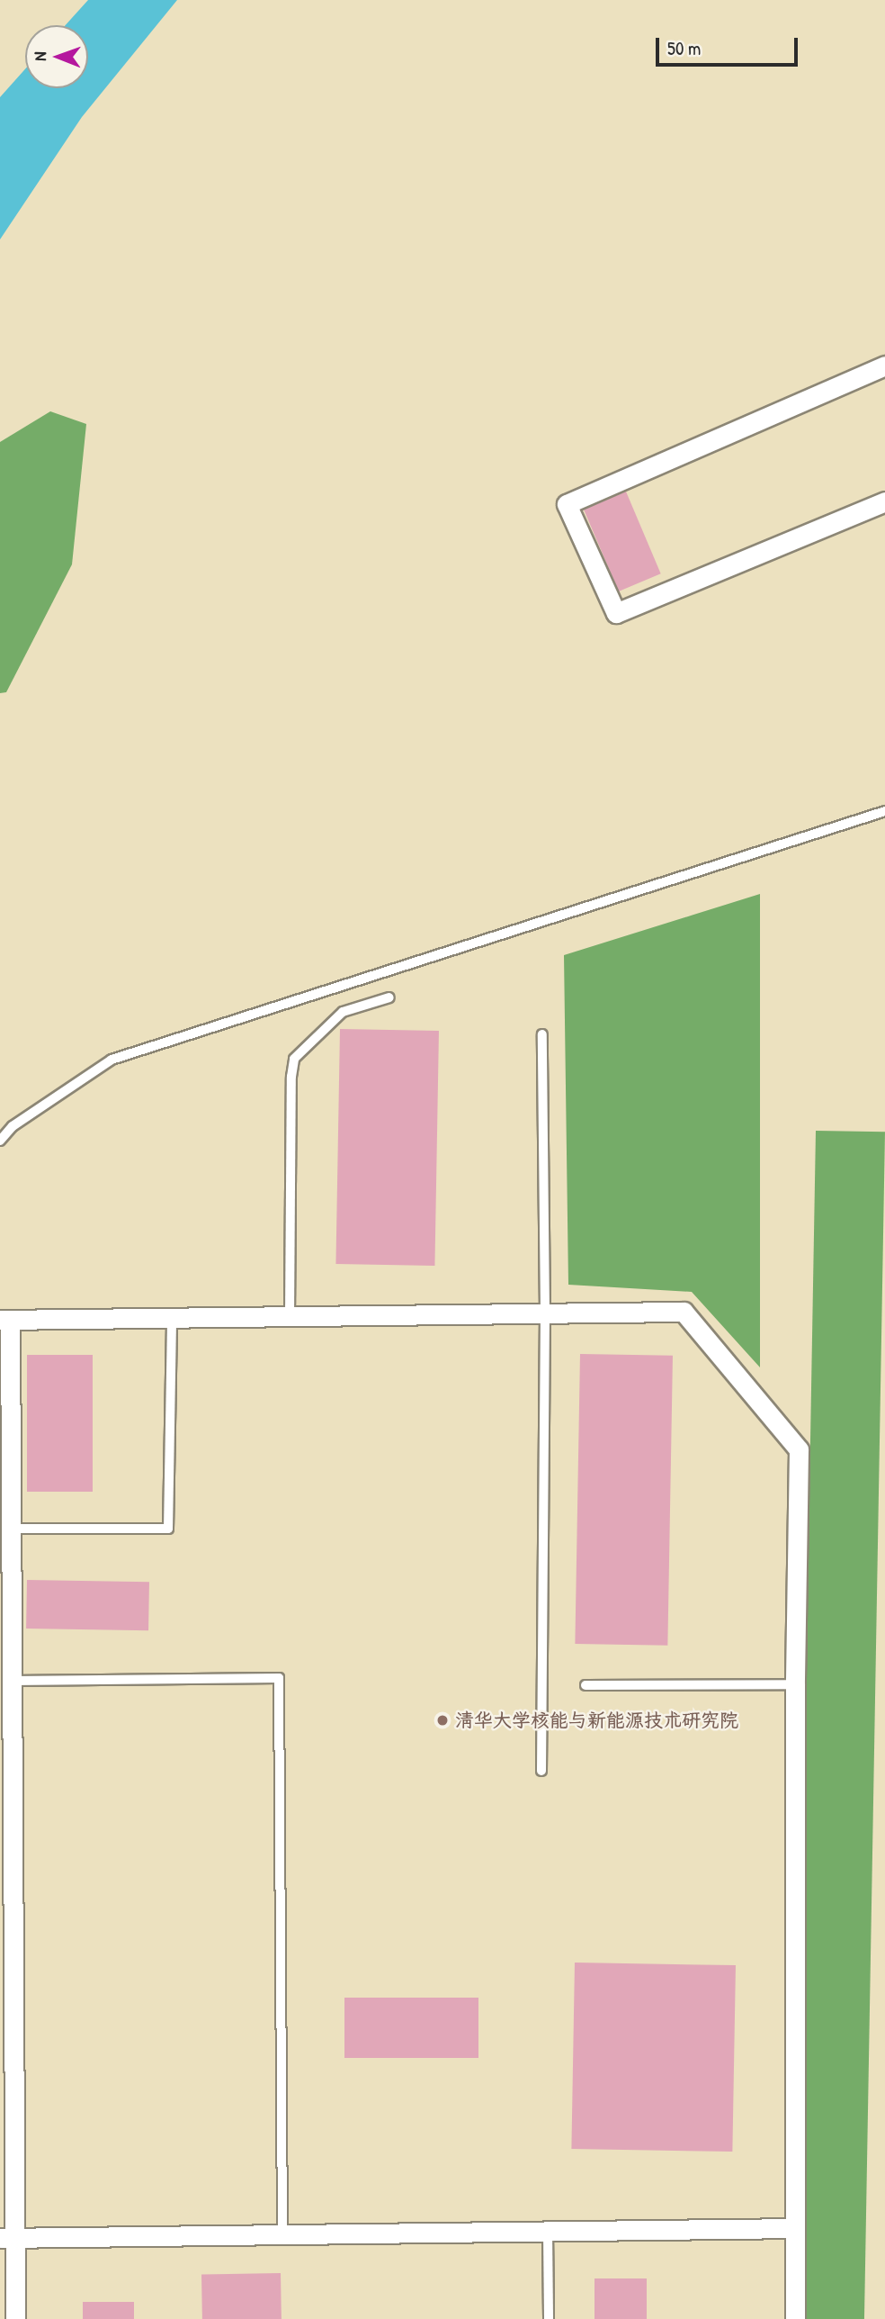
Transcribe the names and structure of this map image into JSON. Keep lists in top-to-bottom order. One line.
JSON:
{"places":["清华大学核能与新能源技术研究院"],"scale_bar":"50 m","north":"left"}
